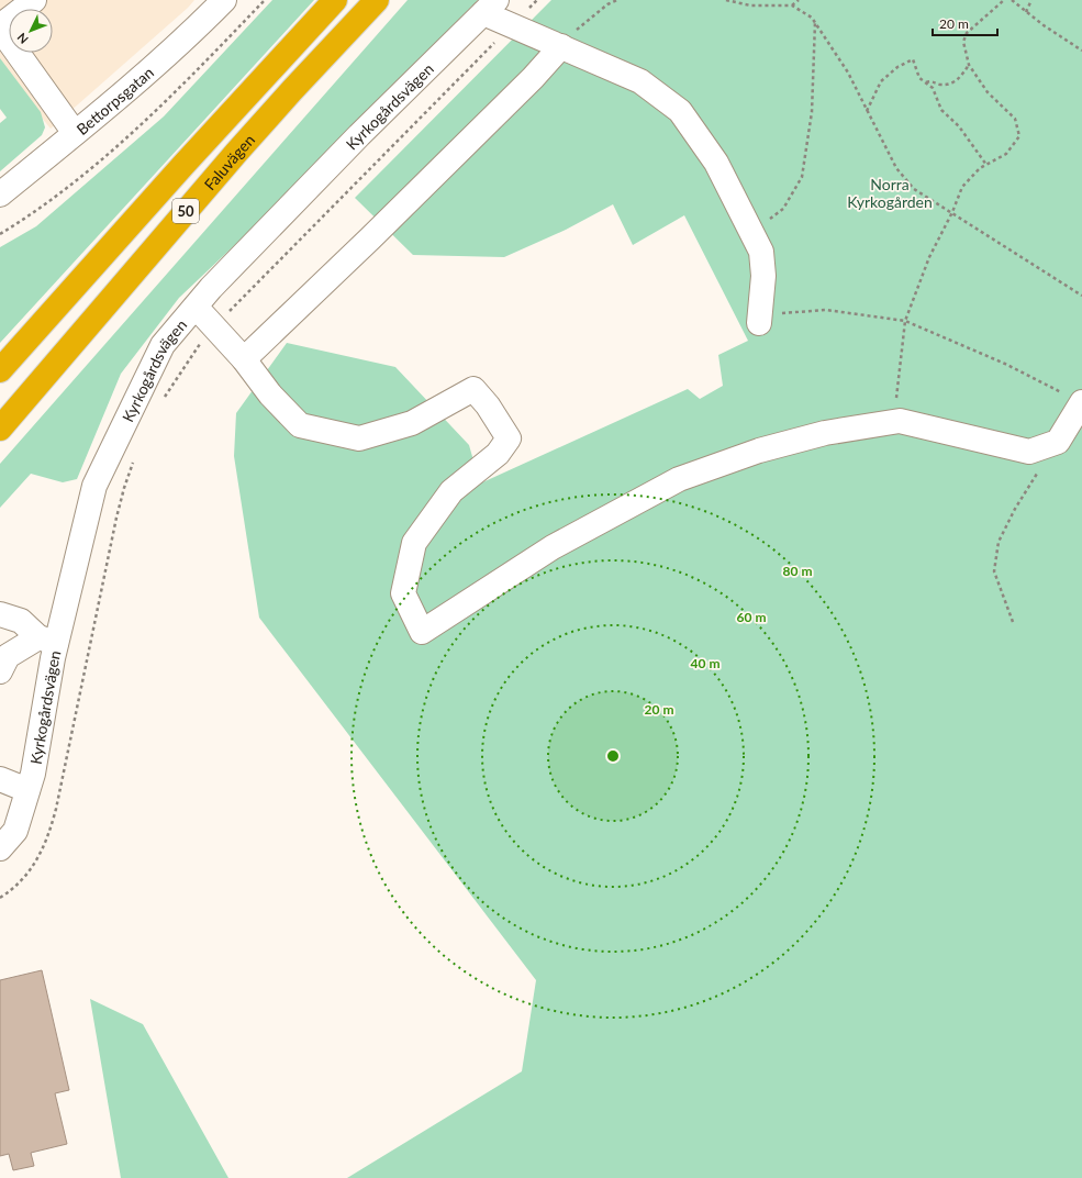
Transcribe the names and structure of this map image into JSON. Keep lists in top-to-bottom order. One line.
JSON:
{"streets":{"highway":["Faluvägen","50"],"street":["Bettorpsgatan","Kyrkogårdsvägen"]},"parks":["Norra Kyrkogården"],"scale_bar":"20 m","north":"bottom left","rings":["80 m","60 m","40 m","20 m"]}
